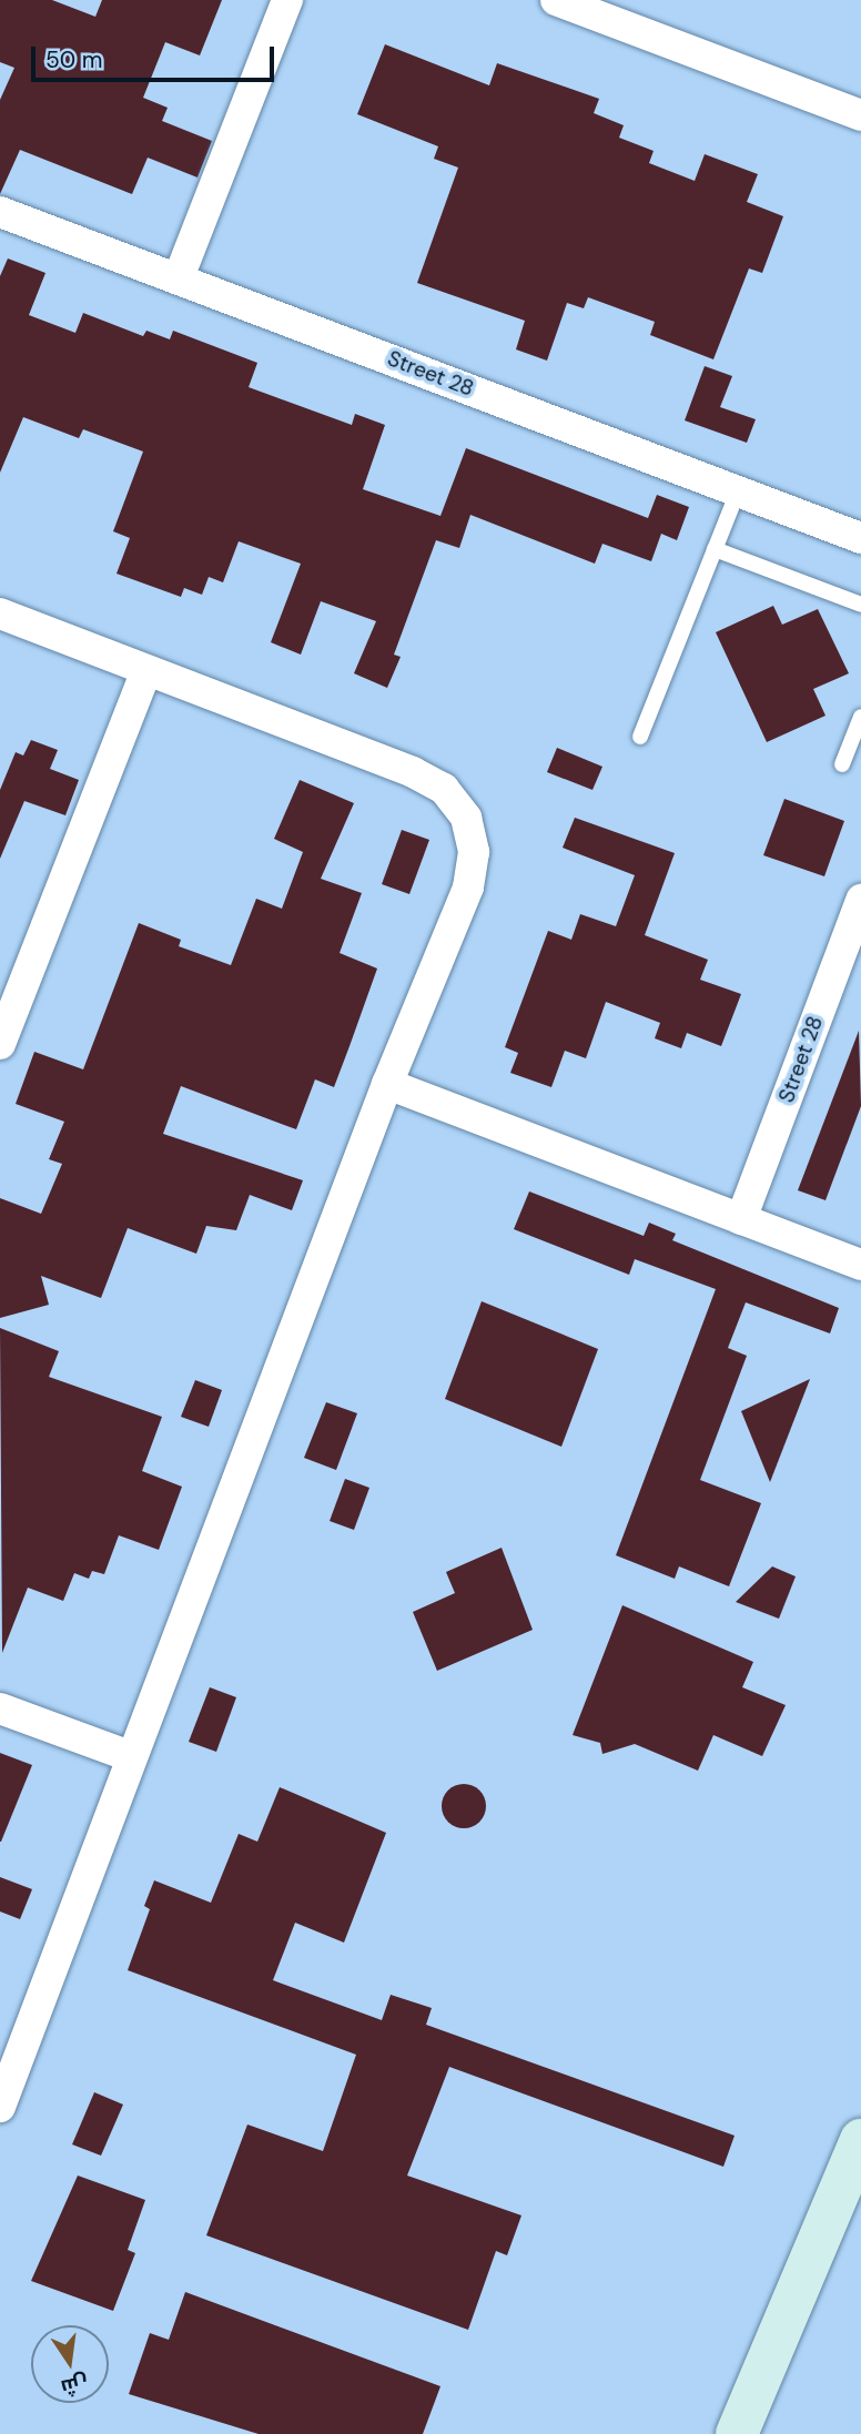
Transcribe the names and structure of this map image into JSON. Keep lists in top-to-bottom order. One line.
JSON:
{"streets":{"street":["Street 28"]},"scale_bar":"50 m","north":"bottom"}
